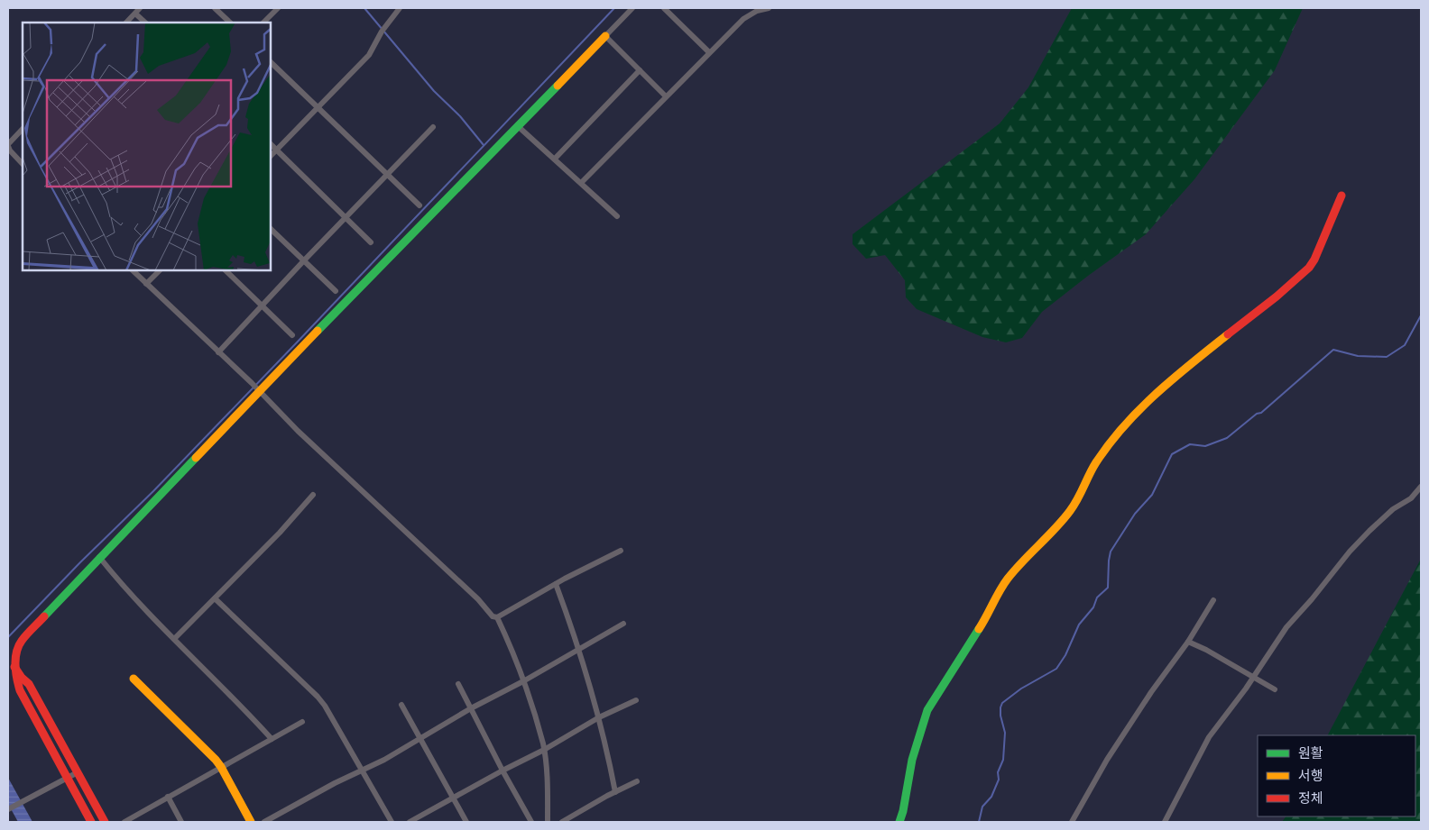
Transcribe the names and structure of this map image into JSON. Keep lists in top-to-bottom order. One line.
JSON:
{"legend":["원활","서행","정체"]}
